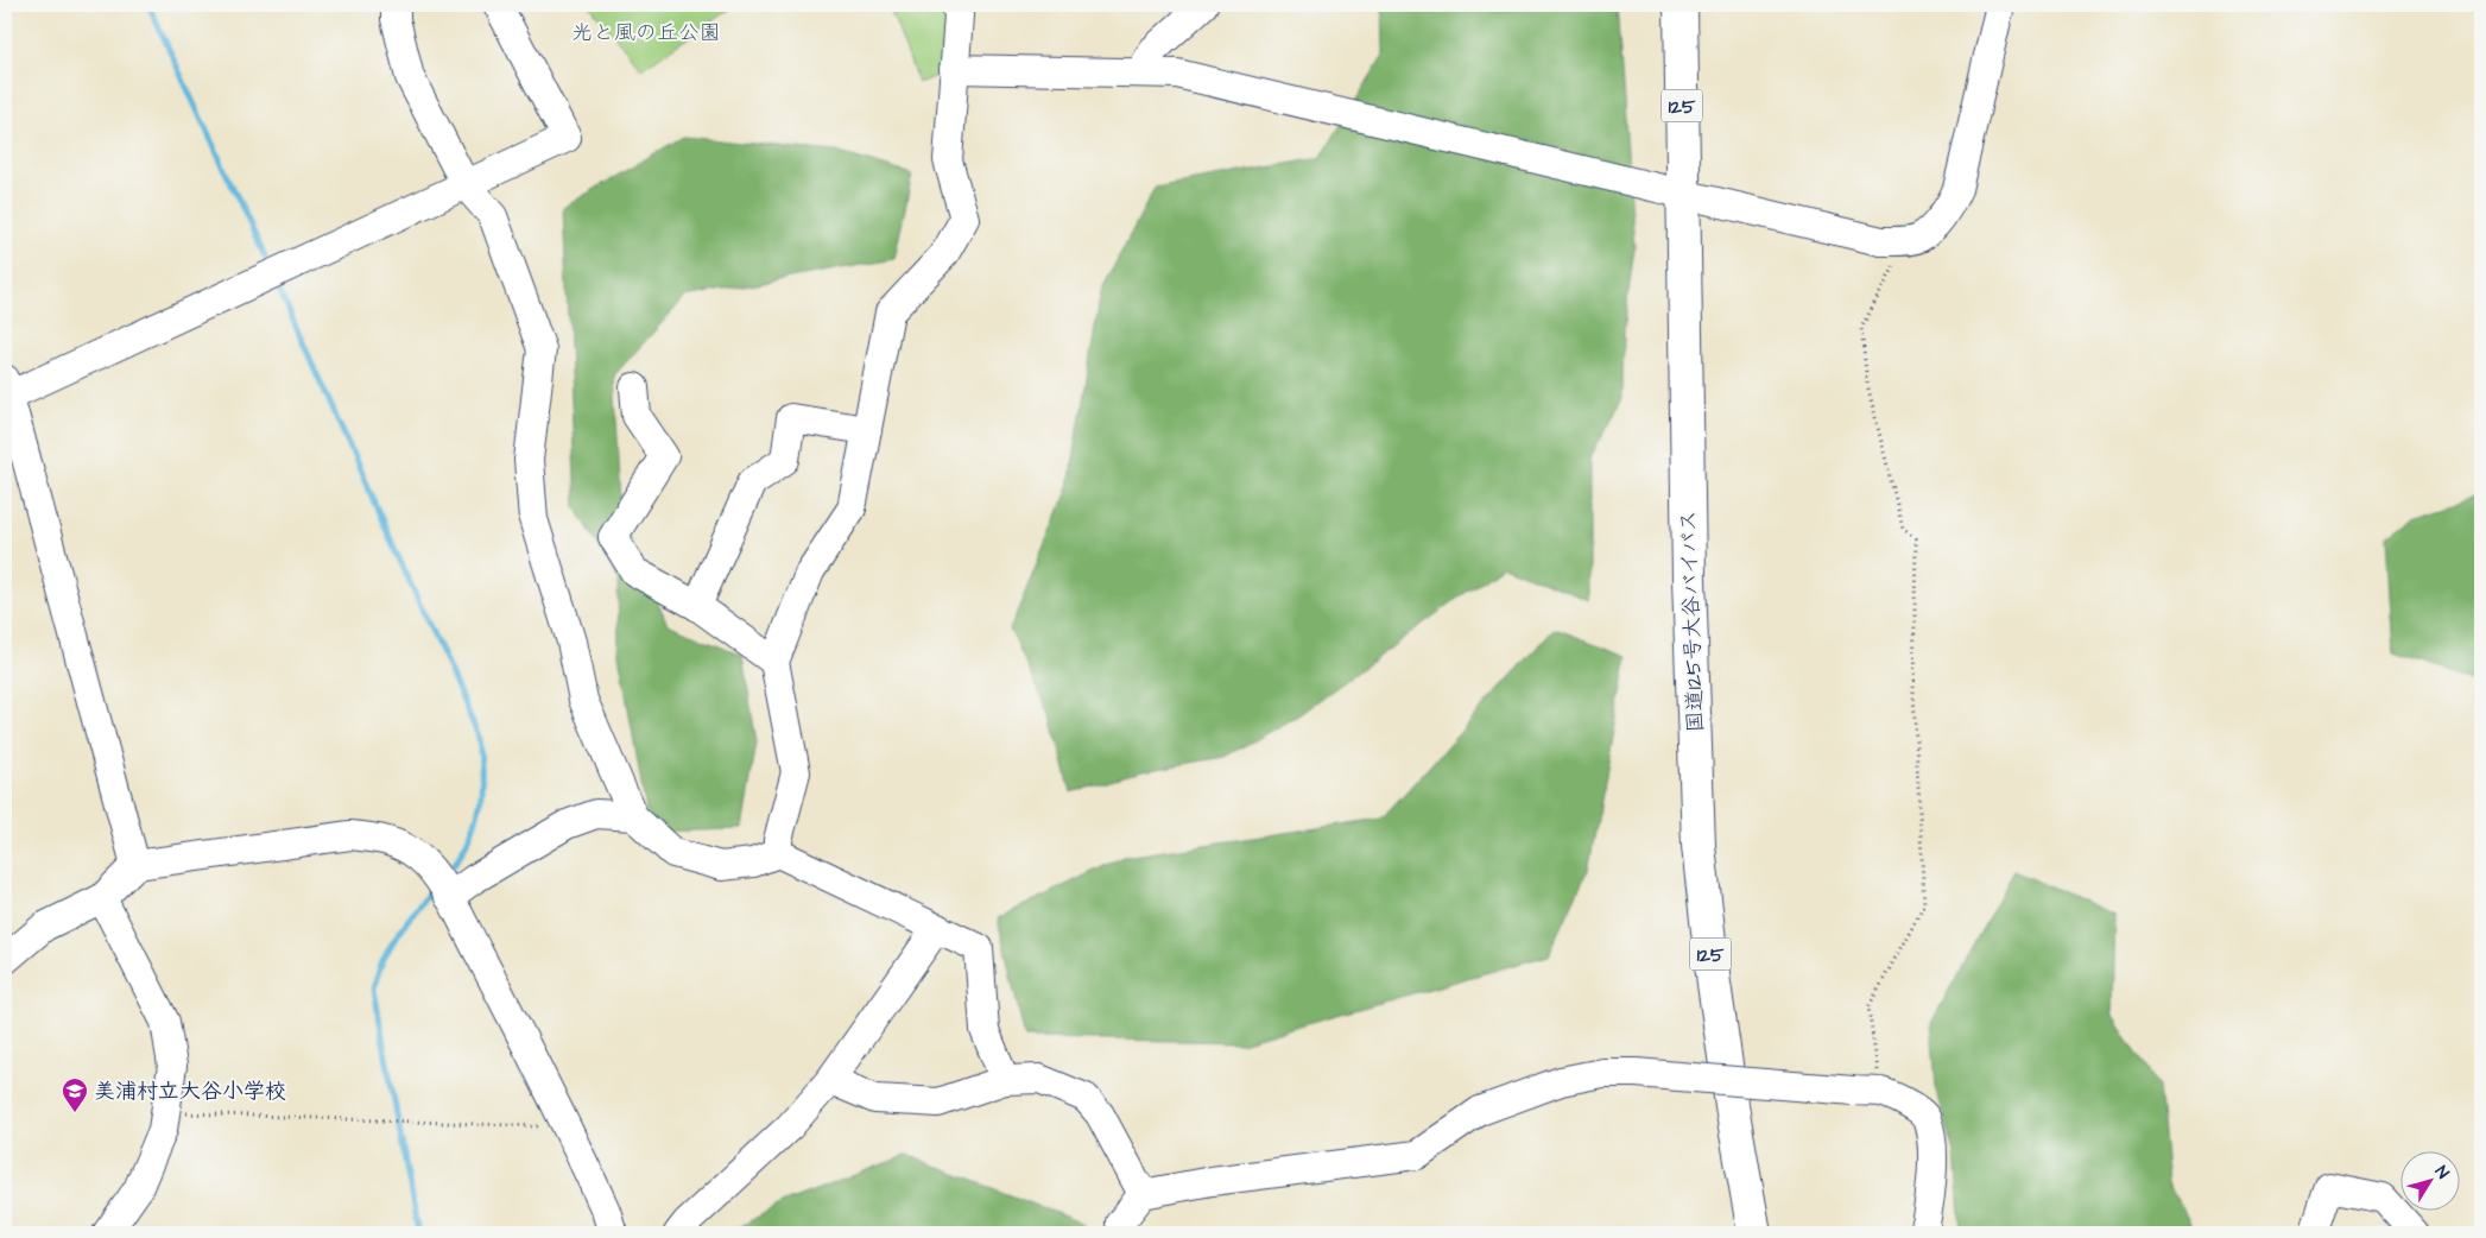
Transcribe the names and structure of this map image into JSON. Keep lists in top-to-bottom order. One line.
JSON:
{"streets":{"highway":["125","国道125号大谷バイパス"]},"parks":["光と風の丘公園"],"places":{"school or university":["美浦村立大谷小学校"]},"north":"top right"}
